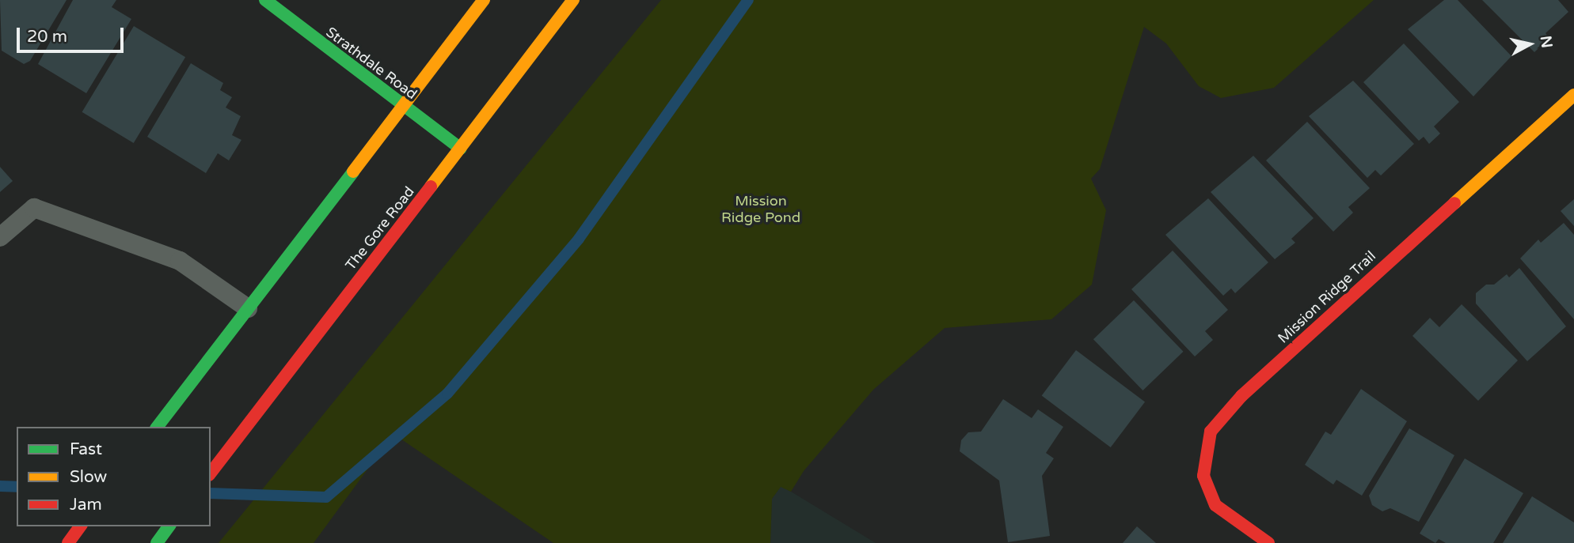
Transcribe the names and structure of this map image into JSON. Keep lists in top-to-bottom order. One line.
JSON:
{"streets":{"main road":["Strathdale Road","The Gore Road","Mission Ridge Trail"]},"crossings":[["Strathdale Road","The Gore Road"]],"parks":["Mission Ridge Pond"],"legend":["Fast","Slow","Jam"],"scale_bar":"20 m","north":"right"}
